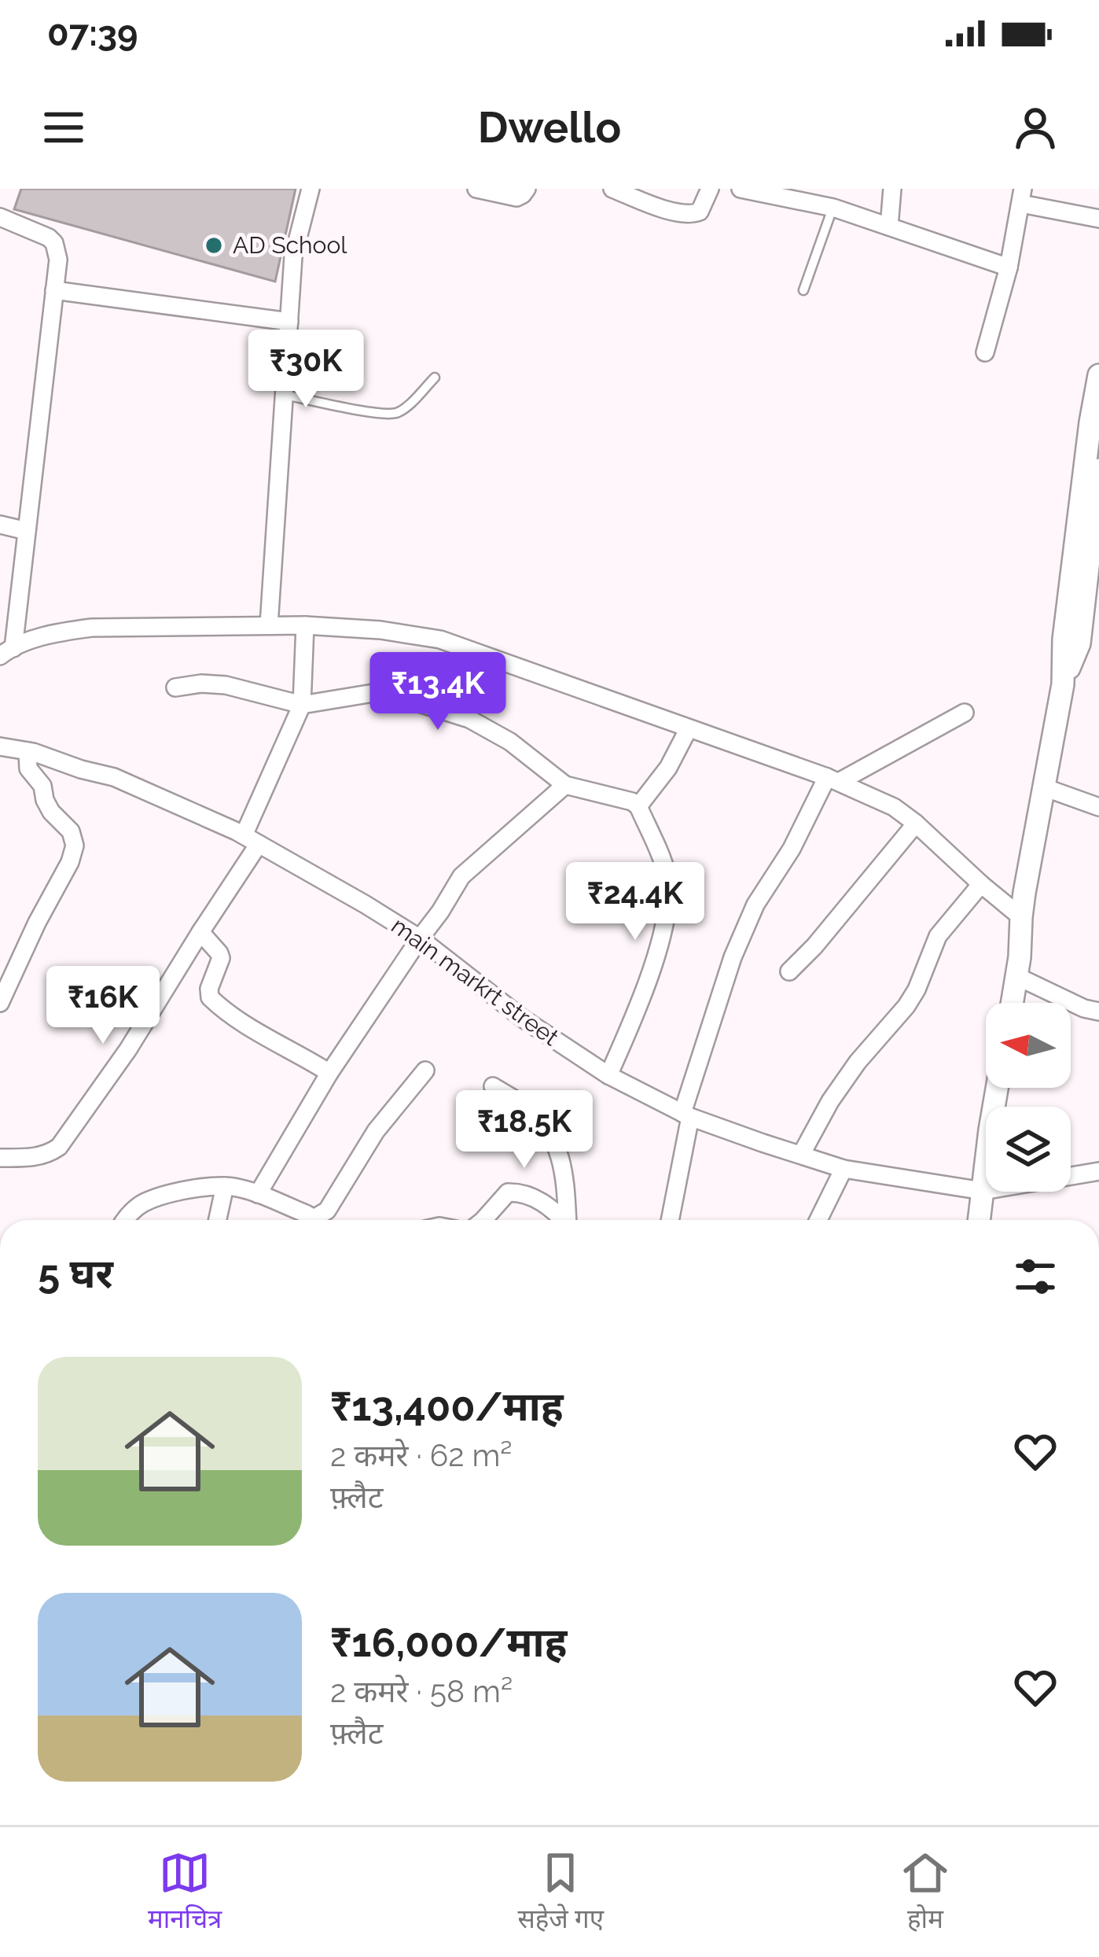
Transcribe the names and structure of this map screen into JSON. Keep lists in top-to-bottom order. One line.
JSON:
{"streets":{"street":["main markrt street"]},"places":["AD School"],"north":"left","page":{"status":"07:39","header":"Dwello","price":["₹30K","₹13.4K","₹24.4K","₹16K","₹18.5K"],"heading":"5 घर","list":[{"name":"₹13,400/माह","note":"2 कमरे · 62 m² · फ़्लैट"},{"name":"₹16,000/माह","note":"2 कमरे · 58 m² · फ़्लैट"}],"tabs":["मानचित्र","सहेजे गए","होम"]}}
